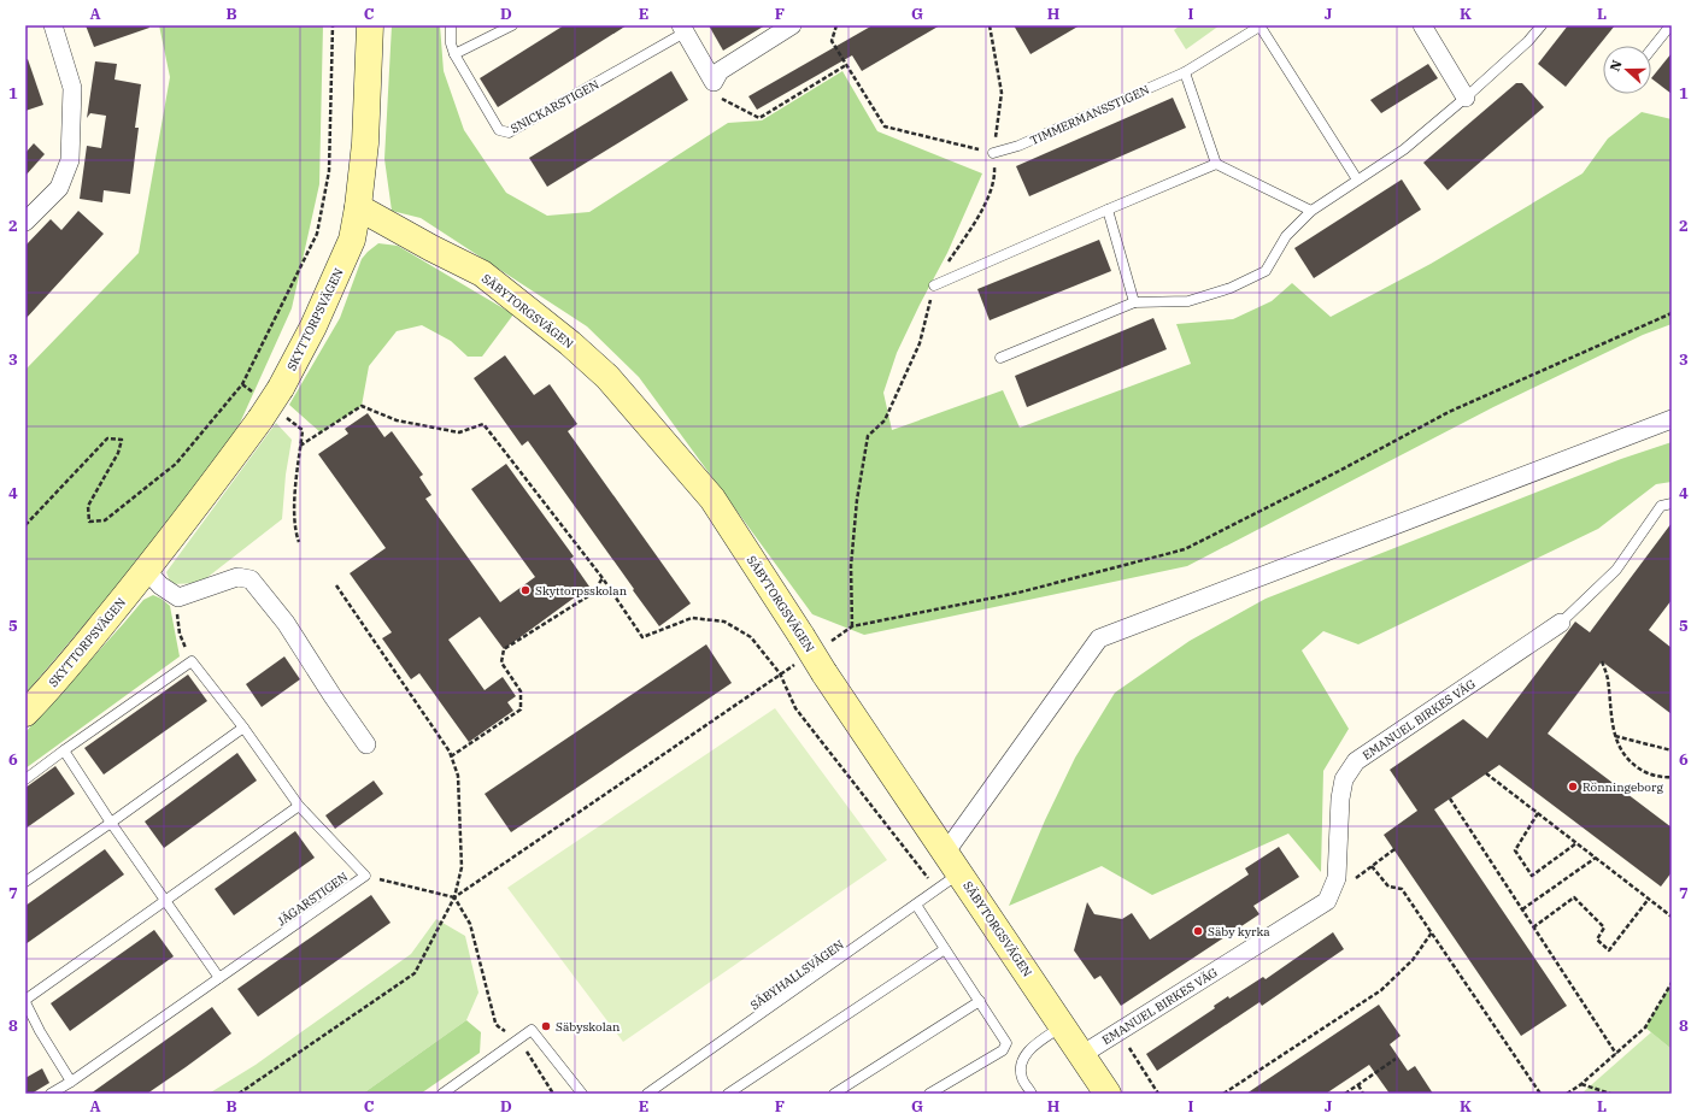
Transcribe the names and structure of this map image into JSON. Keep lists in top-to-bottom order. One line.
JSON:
{"streets":{"street":["SNICKARSTIGEN","SÄBYTORGSVÄGEN","SKYTTORPSVÄGEN","EMANUEL BIRKES VÄG"],"lane":["TIMMERMANSSTIGEN","JÄGARSTIGEN","SÄBYHALLSVÄGEN"]},"crossings":[["SÄBYTORGSVÄGEN","SKYTTORPSVÄGEN"],["SÄBYTORGSVÄGEN","EMANUEL BIRKES VÄG"],["SÄBYTORGSVÄGEN","SÄBYHALLSVÄGEN"]],"places":["Skyttorpsskolan","Rönningeborg","Säby kyrka","Säbyskolan"],"north":"left","grid":{"columns":["A","B","C","D","E","F","G","H","I","J","K","L"],"rows":["1","2","3","4","5","6","7","8"]}}
